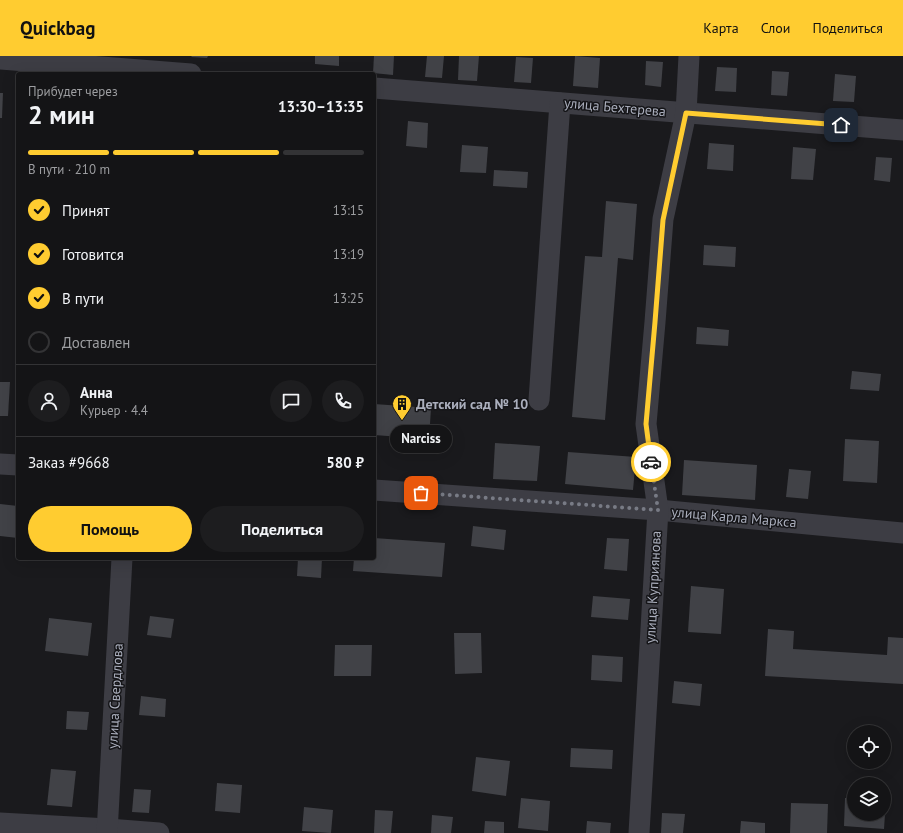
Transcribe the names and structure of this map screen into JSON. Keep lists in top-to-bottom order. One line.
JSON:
{"streets":{"street":["улица Бехтерева","улица Карла Маркса","улица Куприянова","улица Свердлова"]},"crossings":[["улица Бехтерева","улица Куприянова"],["улица Карла Маркса","улица Куприянова"]],"places":{"building":["Детский сад № 10"],"other":["Narciss"]},"page":{"header":"Quickbag","nav":["Карта","Слои","Поделиться"],"heading":["2 мин","Прибудет через","13:30–13:35"],"panel":["Анна","Курьер · 4.4","Заказ #9668","580 ₽"],"bar":"В пути · 210 m","list":[["Принят","13:15"],["Готовится","13:19"],["В пути","13:25"],"Доставлен"],"bubble":"Narciss","buttons":["Помощь","Поделиться"]}}
